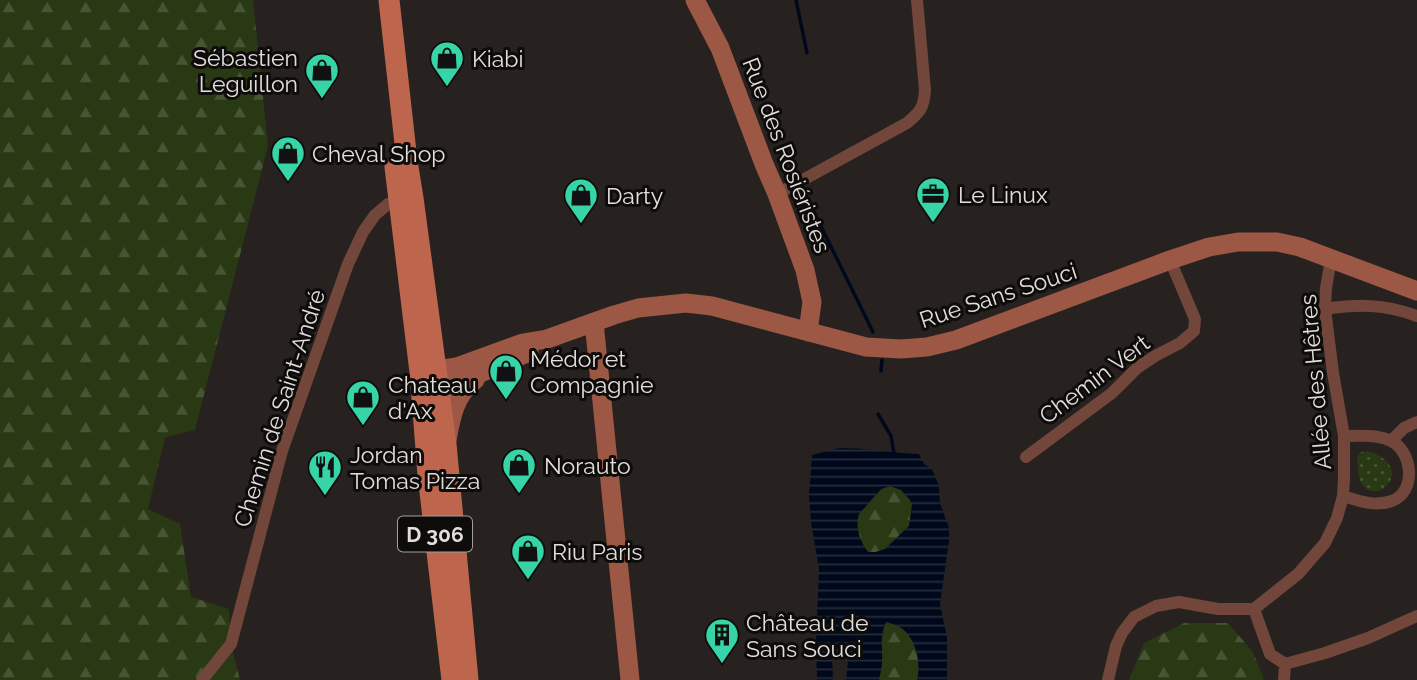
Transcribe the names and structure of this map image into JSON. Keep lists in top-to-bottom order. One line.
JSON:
{"streets":{"main road":["Rue des Rosiéristes","Rue Sans Souci","D 306"],"street":["Chemin Vert","Allée des Hêtres","Chemin de Saint-André"]},"crossings":[["Rue des Rosiéristes","Rue Sans Souci"],["Rue Sans Souci","Chemin Vert"],["Rue Sans Souci","Allée des Hêtres"],["Rue Sans Souci","D 306"],["Chemin de Saint-André","D 306"]],"places":{"shop":["Kiabi","Sébastien Leguillon","Cheval Shop","Darty","Médor et Compagnie","Chateau d'Ax","Norauto","Riu Paris"],"office":["Le Linux"],"restaurant":["Jordan Tomas Pizza"],"building":["Château de Sans Souci"]}}
